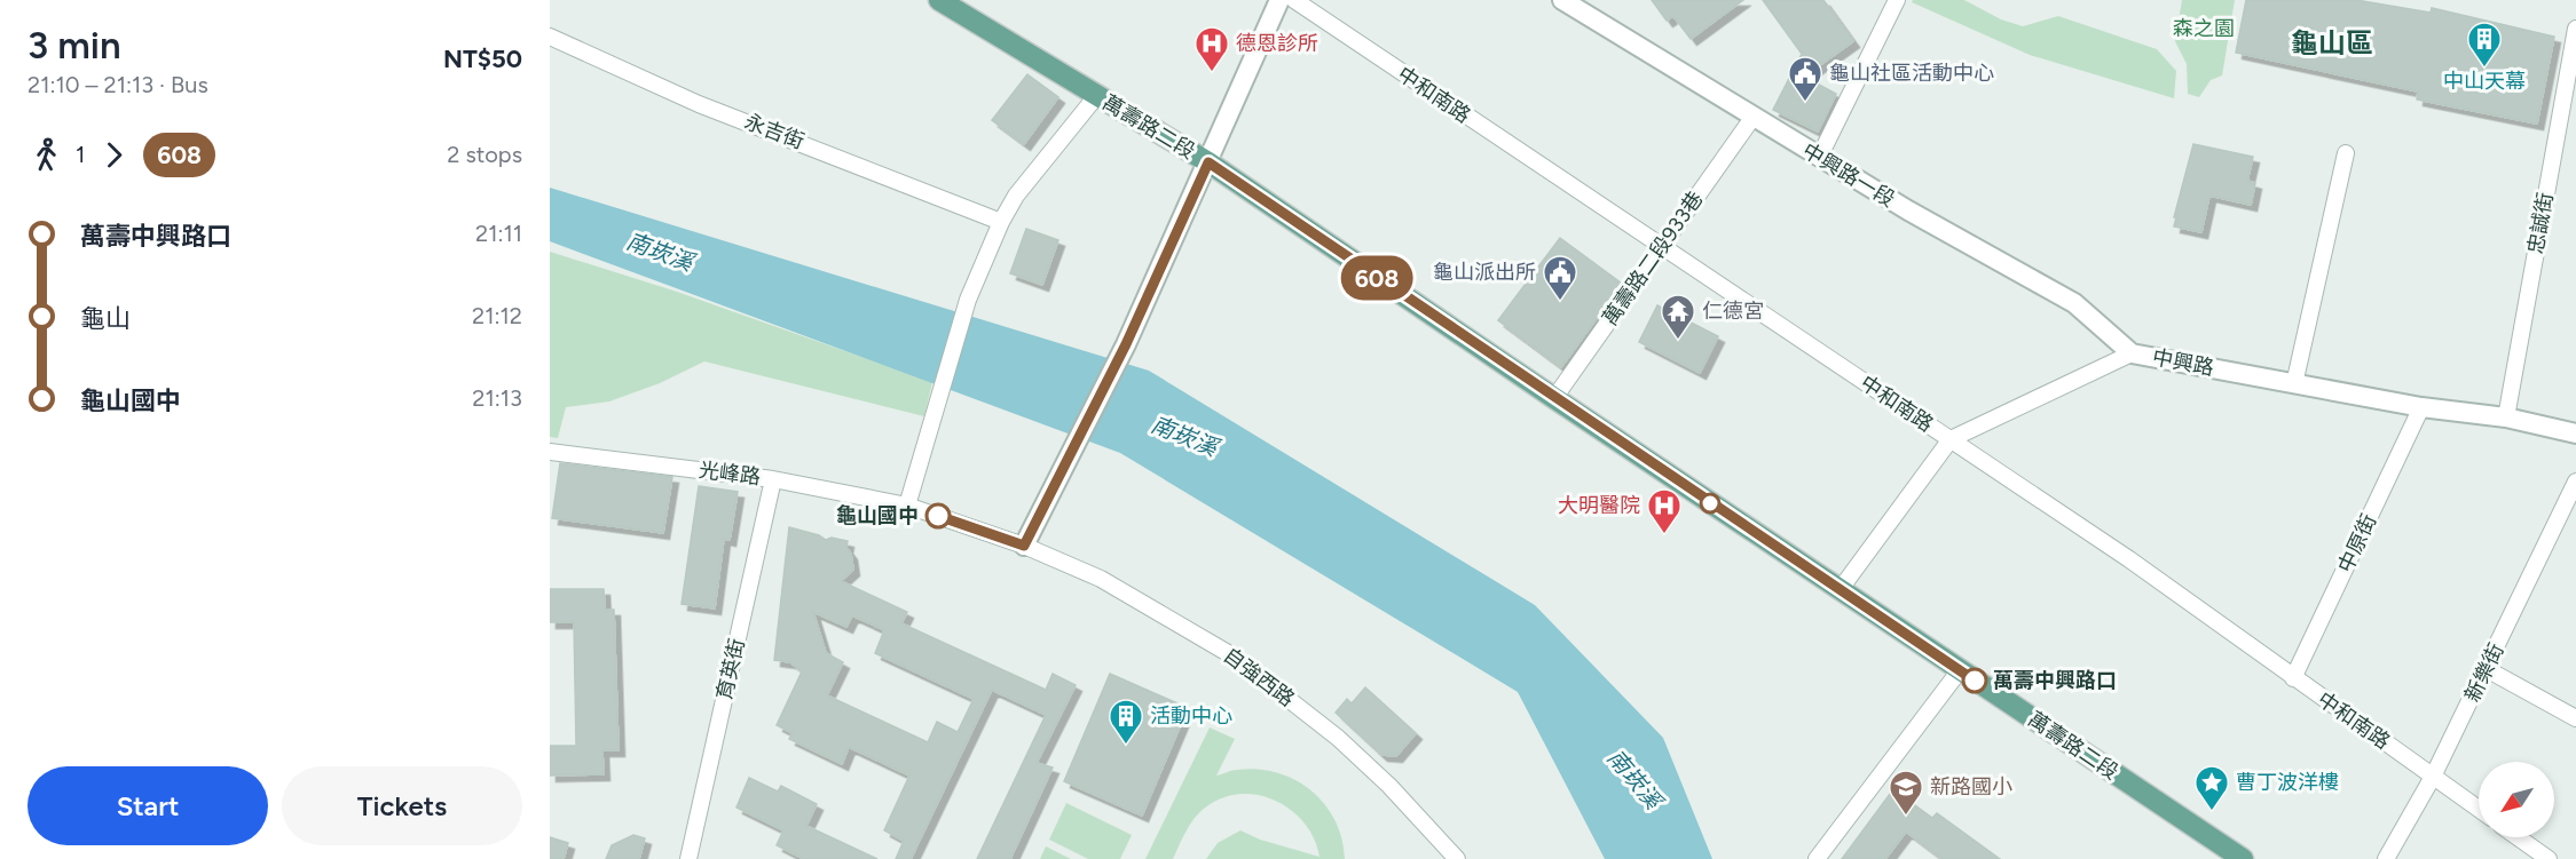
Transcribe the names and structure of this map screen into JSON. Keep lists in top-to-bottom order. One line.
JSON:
{"streets":{"main road":["萬壽路二段"],"street":["中和南路","永吉街","中興路一段","忠誠街","萬壽路二段933巷","中興路","光峰路","中原街","育英街","新樂街","自強西路"]},"crossings":[["中和南路","萬壽路二段933巷"],["中和南路","中興路"],["中和南路","中原街"],["中和南路","新樂街"],["萬壽路二段","萬壽路二段933巷"],["萬壽路二段","中興路"],["中興路一段","萬壽路二段933巷"],["中興路一段","中興路"],["忠誠街","中興路"],["中興路","中原街"],["光峰路","育英街"],["光峰路","自強西路"]],"districts":["龜山區"],"water":["南崁溪"],"parks":["森之園"],"places":{"building":["中山天幕","活動中心"],"hospital":["德恩診所","大明醫院"],"public building":["龜山社區活動中心","龜山派出所"],"temple":["仁德宮"],"other":["龜山國中","萬壽中興路口"],"place":["曹丁波洋樓"],"school or university":["新路國小"]},"lines":["bus line 608"],"north":"bottom left","page":{"heading":["3 min","21:10 – 21:13 · Bus","NT$50"],"on_map":"608","legs":["1","608","2 stops"],"list":[{"name":"萬壽中興路口","value":"21:11"},{"name":"龜山","value":"21:12"},{"name":"龜山國中","value":"21:13"}],"buttons":["Start","Tickets"]}}
